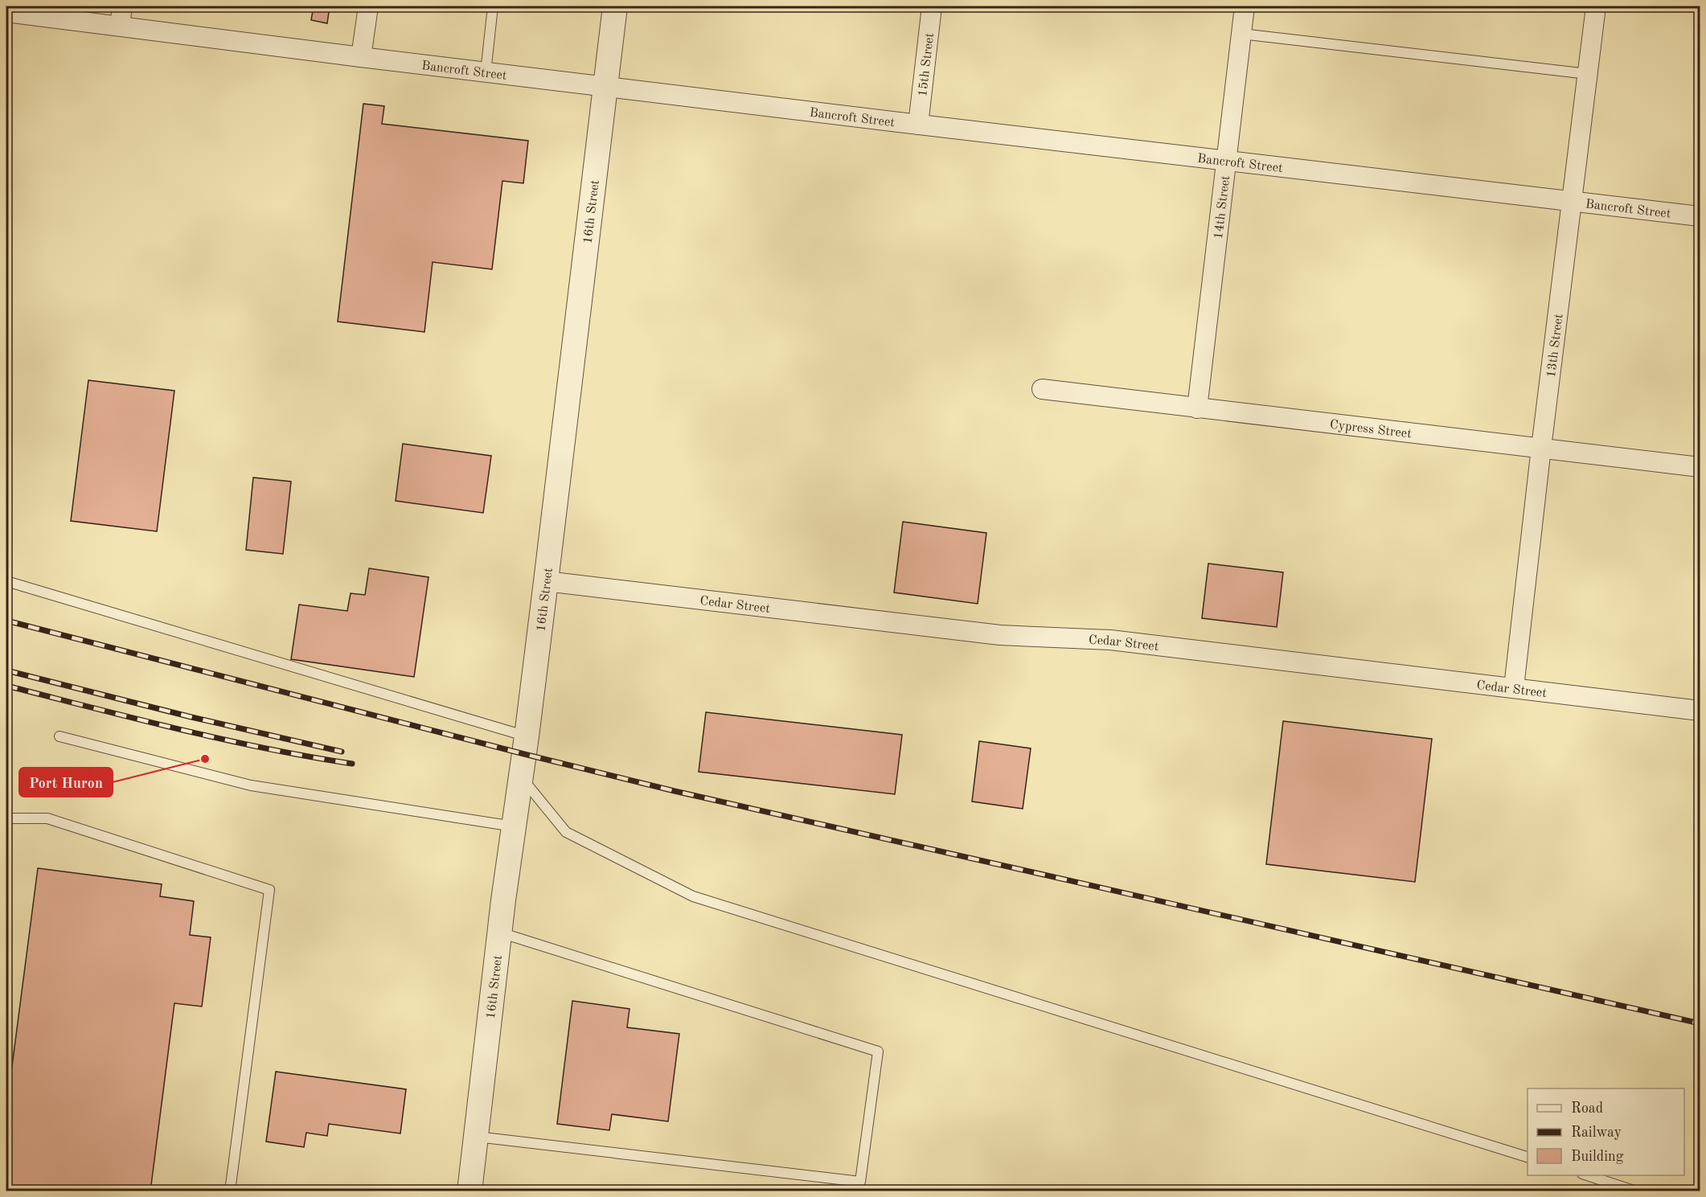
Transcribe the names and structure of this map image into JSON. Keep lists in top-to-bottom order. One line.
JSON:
{"streets":{"street":["15th Street","Bancroft Street","14th Street","16th Street","13th Street","Cypress Street","Cedar Street"]},"crossings":[["15th Street","Bancroft Street"],["Bancroft Street","14th Street"],["Bancroft Street","16th Street"],["Bancroft Street","13th Street"],["14th Street","Cypress Street"],["16th Street","Cedar Street"],["13th Street","Cypress Street"],["13th Street","Cedar Street"]],"places":["Port Huron"],"legend":["Road","Railway","Building"]}
